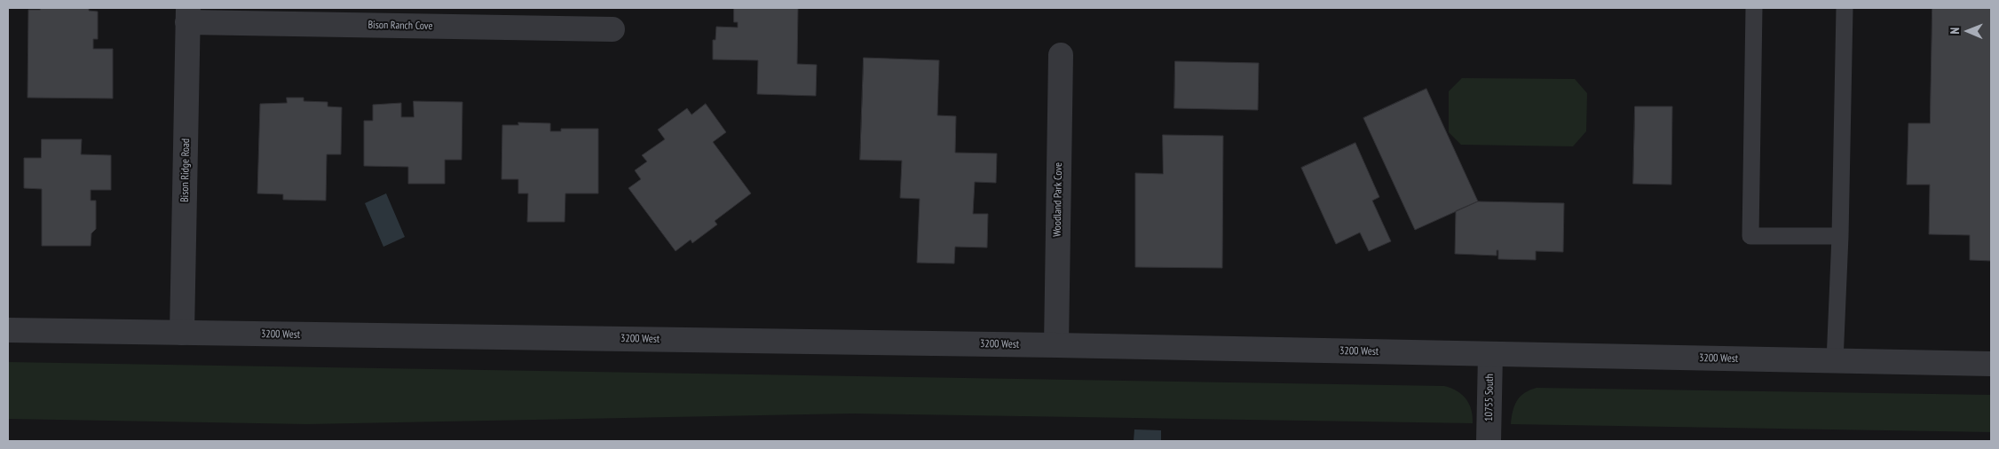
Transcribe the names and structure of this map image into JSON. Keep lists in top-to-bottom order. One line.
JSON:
{"streets":{"street":["Bison Ranch Cove","Bison Ridge Road","Woodland Park Cove","3200 West","10755 South"]},"crossings":[["Bison Ranch Cove","Bison Ridge Road"],["Bison Ridge Road","3200 West"],["Woodland Park Cove","3200 West"],["3200 West","10755 South"]],"north":"left"}
